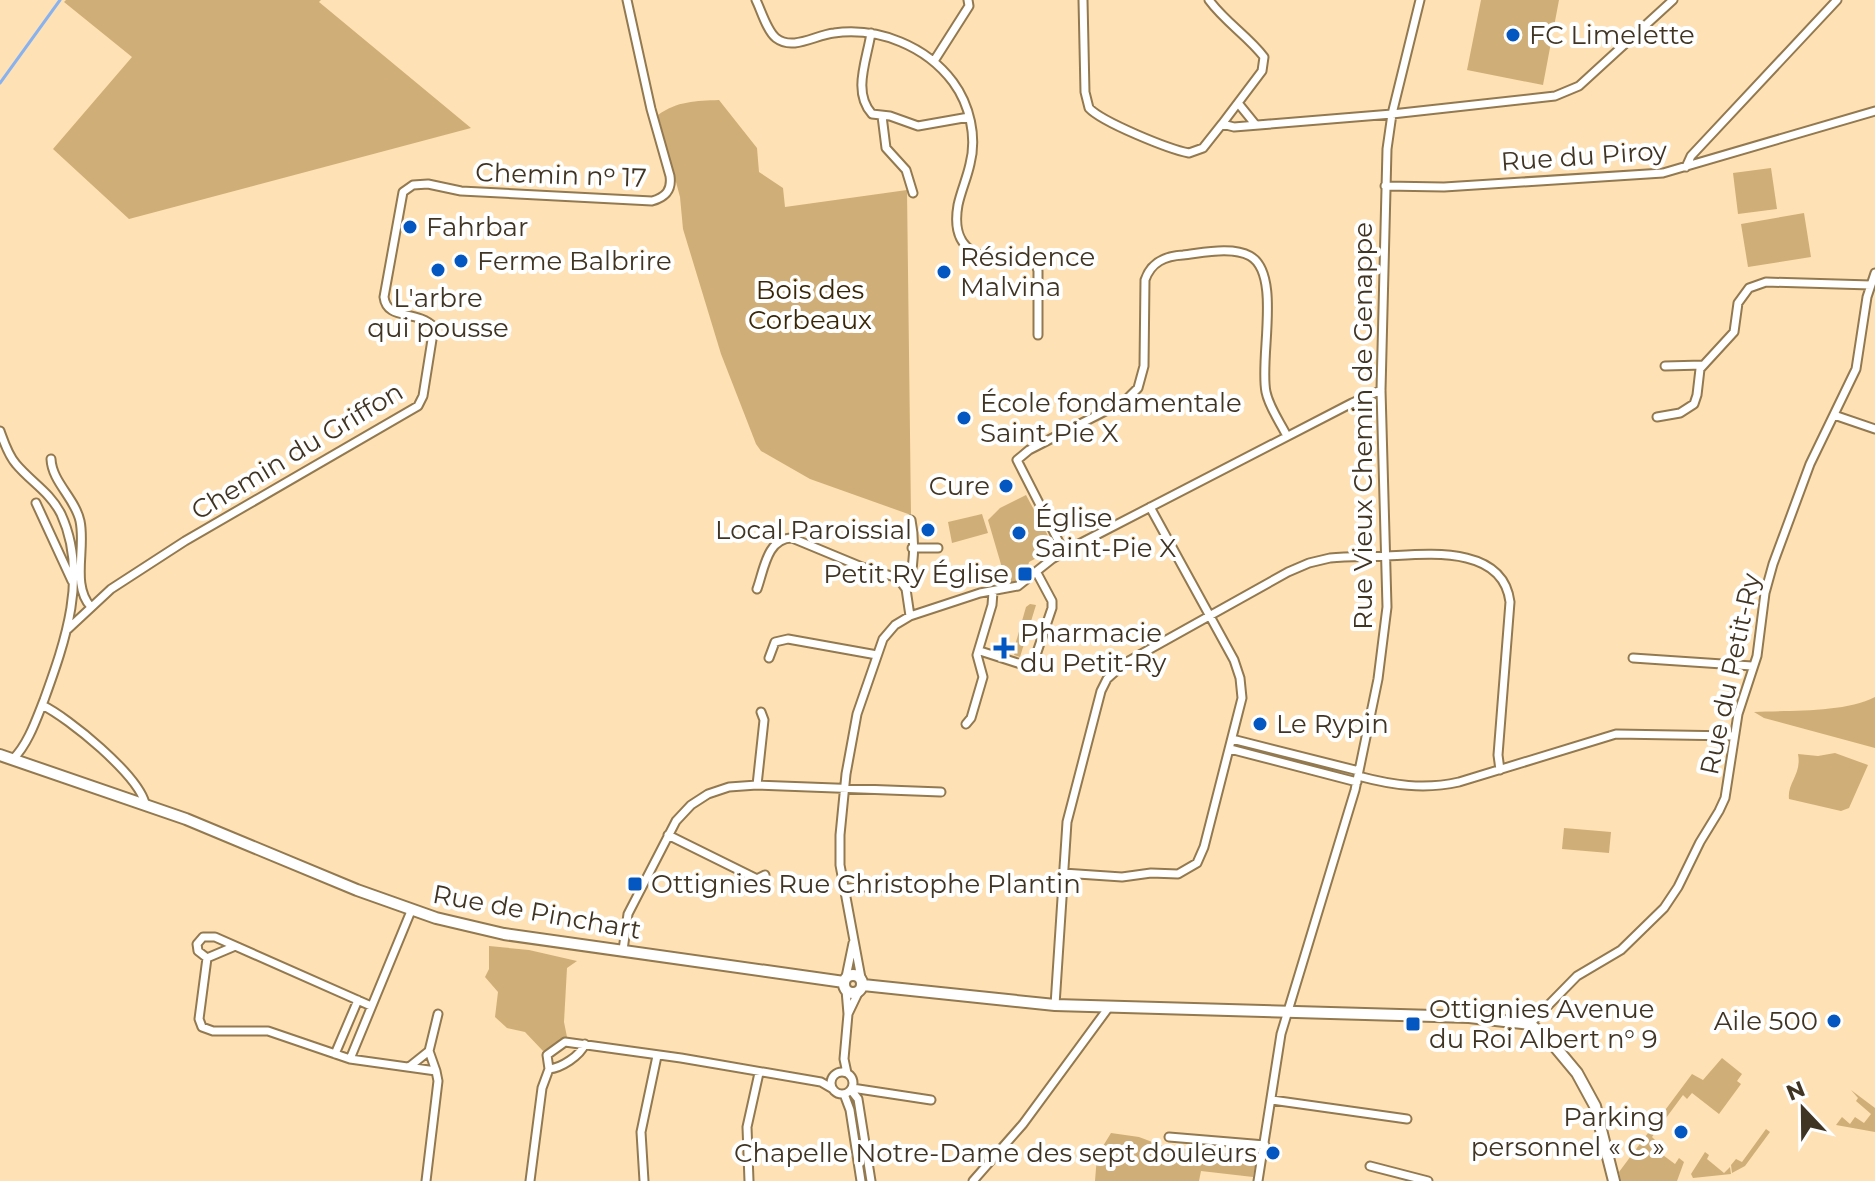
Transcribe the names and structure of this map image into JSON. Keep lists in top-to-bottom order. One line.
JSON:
{"streets":{"main road":["Rue de Pinchart"],"street":["Rue du Piroy","Chemin nᵒ 17","Rue Vieux Chemin de Genappe","Chemin du Griffon","Rue du Petit-Ry"]},"crossings":[["Rue du Piroy","Rue Vieux Chemin de Genappe"],["Chemin nᵒ 17","Chemin du Griffon"]],"parks":["Bois des Corbeaux"],"places":{"other":["FC Limelette","Fahrbar","Ferme Balbrire","L'arbre qui pousse","Résidence Malvina","École fondamentale Saint Pie X","Cure","Local Paroissial","Église Saint-Pie X","Le Rypin","Aile 500","Parking personnel « C »","Chapelle Notre-Dame des sept douleurs"],"transit":["Petit Ry Église","Ottignies Rue Christophe Plantin","Ottignies Avenue du Roi Albert n° 9"],"health":["Pharmacie du Petit-Ry"]},"north":"top"}
